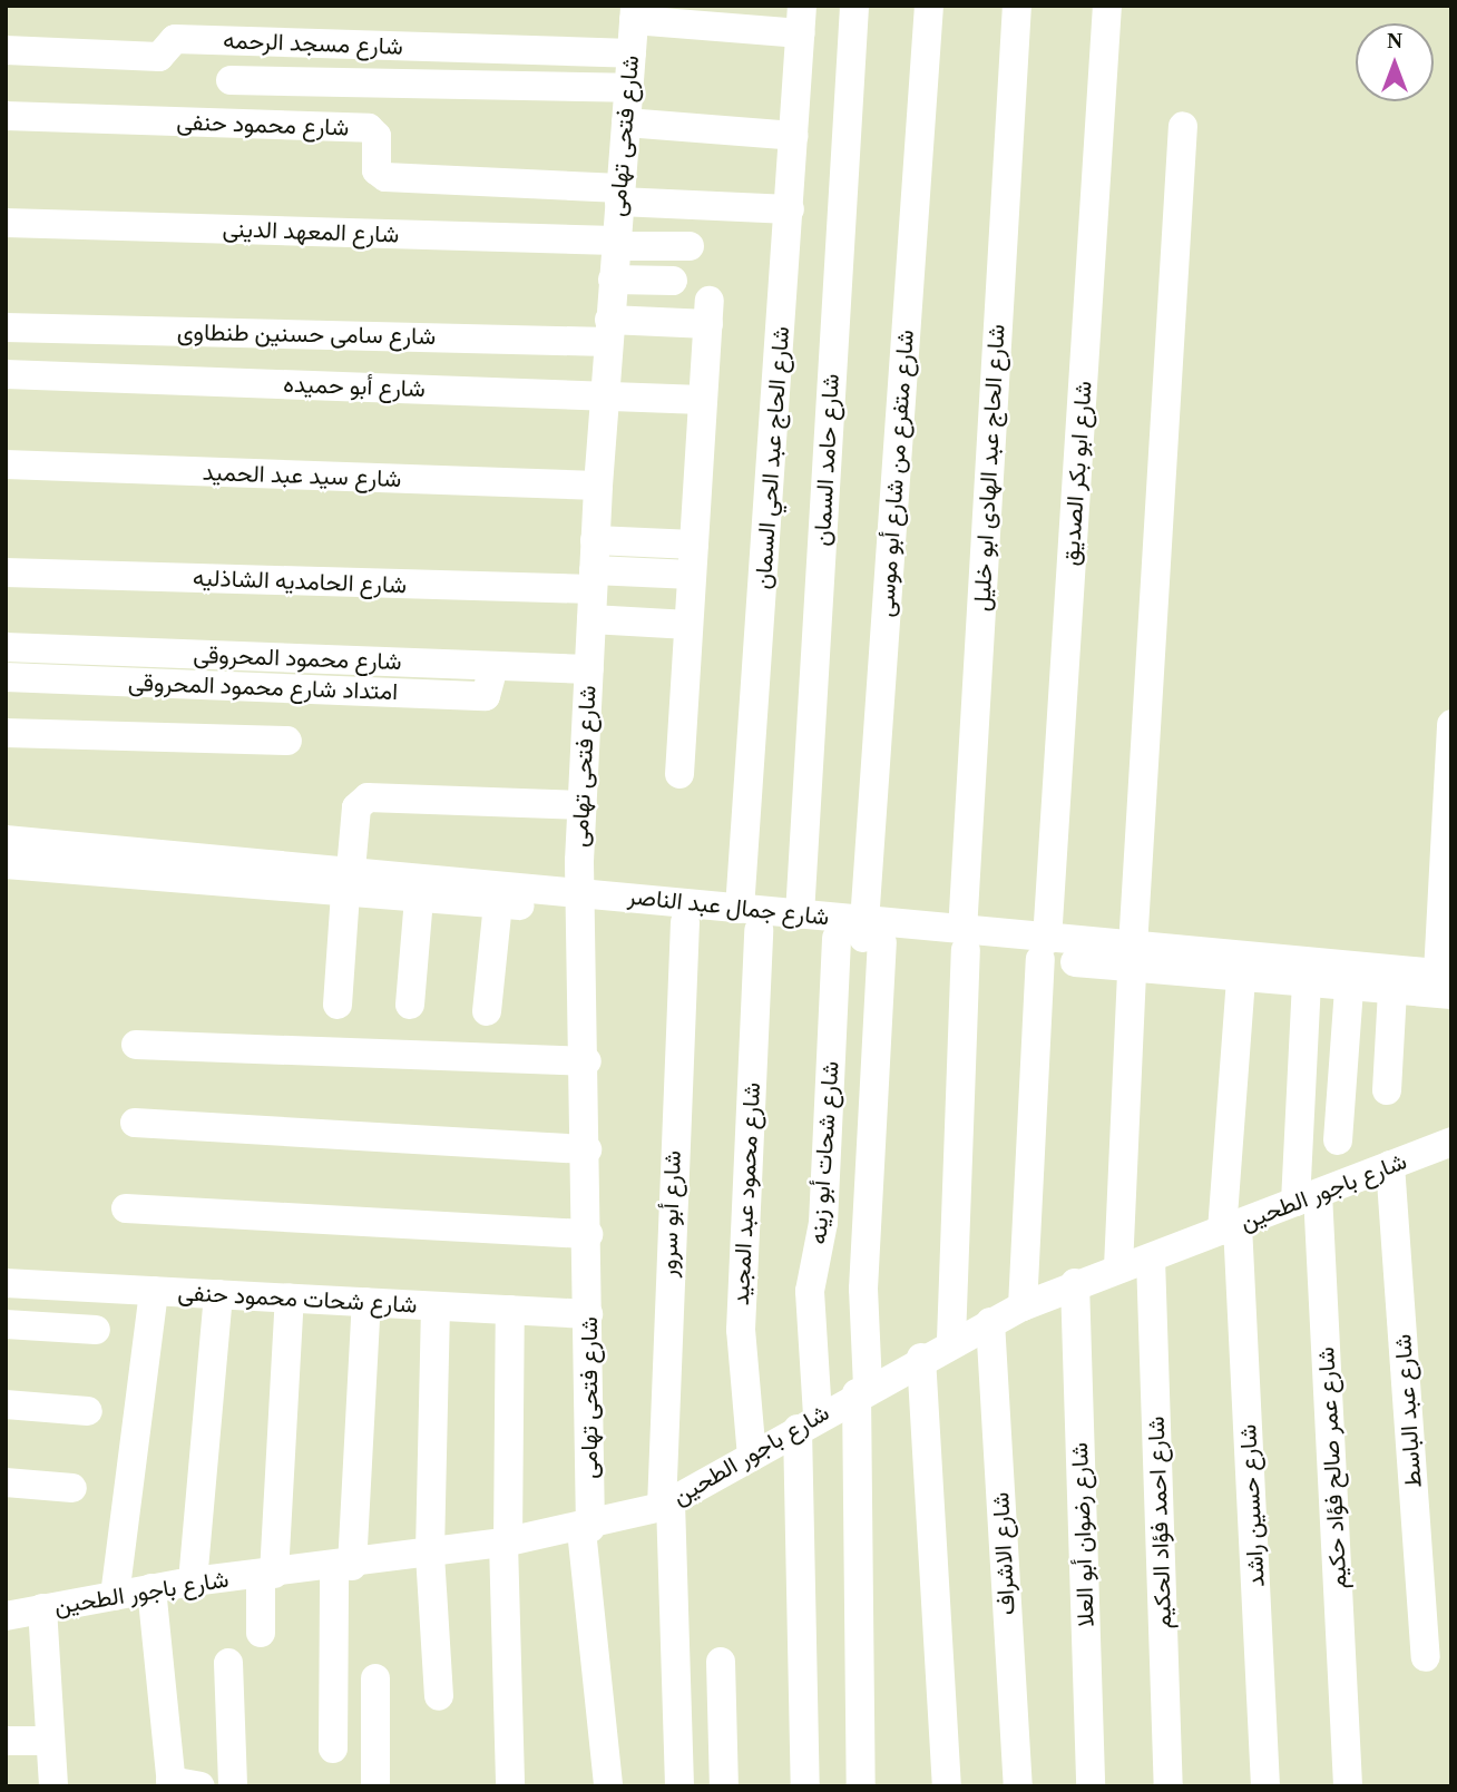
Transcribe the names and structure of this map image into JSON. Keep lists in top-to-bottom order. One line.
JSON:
{"streets":{"street":["شارع مسجد الرحمه","شارع محمود حنفى","شارع فتحى تهامى","شارع المعهد الدينى","شارع سامى حسنين طنطاوى","شارع أبو حميده","شارع الحاج عبد الحي السمان","شارع حامد السمان","شارع الحاج عبد الهادى ابو خليل","شارع متفرع من شارع أبو موسى","شارع ابو بكر الصديق","شارع سيد عبد الحميد","شارع الحامديه الشاذليه","شارع محمود المحروقى","امتداد شارع محمود المحروقى","شارع جمال عبد الناصر","شارع شحات أبو زينه","شارع باجور الطحين","شارع محمود عبد المجيد","شارع أبو سرور","شارع شحات محمود حنفى","شارع عبد الباسط","شارع عمر صالح فؤاد حكيم","شارع حسين راشد","شارع احمد فؤاد الحكيم","شارع رضوان أبو العلا","شارع الاشراف"]},"crossings":[["شارع مسجد الرحمه","شارع فتحى تهامى"],["شارع محمود حنفى","شارع فتحى تهامى"],["شارع فتحى تهامى","شارع المعهد الدينى"],["شارع فتحى تهامى","شارع سامى حسنين طنطاوى"],["شارع فتحى تهامى","شارع أبو حميده"],["شارع فتحى تهامى","شارع سيد عبد الحميد"],["شارع فتحى تهامى","شارع الحامديه الشاذليه"],["شارع فتحى تهامى","شارع محمود المحروقى"],["شارع فتحى تهامى","شارع جمال عبد الناصر"],["شارع فتحى تهامى","شارع باجور الطحين"],["شارع فتحى تهامى","شارع شحات محمود حنفى"],["شارع سامى حسنين طنطاوى","شارع أبو حميده"],["شارع الحاج عبد الحي السمان","شارع جمال عبد الناصر"],["شارع الحاج عبد الحي السمان","شارع محمود عبد المجيد"],["شارع حامد السمان","شارع جمال عبد الناصر"],["شارع الحاج عبد الهادى ابو خليل","شارع جمال عبد الناصر"],["شارع الحاج عبد الهادى ابو خليل","شارع باجور الطحين"],["شارع متفرع من شارع أبو موسى","شارع جمال عبد الناصر"],["شارع متفرع من شارع أبو موسى","شارع شحات أبو زينه"],["شارع ابو بكر الصديق","شارع جمال عبد الناصر"],["شارع ابو بكر الصديق","شارع باجور الطحين"],["شارع محمود المحروقى","امتداد شارع محمود المحروقى"],["شارع جمال عبد الناصر","شارع شحات أبو زينه"],["شارع جمال عبد الناصر","شارع محمود عبد المجيد"],["شارع جمال عبد الناصر","شارع أبو سرور"],["شارع جمال عبد الناصر","شارع عمر صالح فؤاد حكيم"],["شارع جمال عبد الناصر","شارع حسين راشد"],["شارع شحات أبو زينه","شارع باجور الطحين"],["شارع باجور الطحين","شارع محمود عبد المجيد"],["شارع باجور الطحين","شارع أبو سرور"],["شارع باجور الطحين","شارع عبد الباسط"],["شارع باجور الطحين","شارع عمر صالح فؤاد حكيم"],["شارع باجور الطحين","شارع حسين راشد"],["شارع باجور الطحين","شارع احمد فؤاد الحكيم"],["شارع باجور الطحين","شارع رضوان أبو العلا"],["شارع باجور الطحين","شارع الاشراف"]],"north":"top"}
